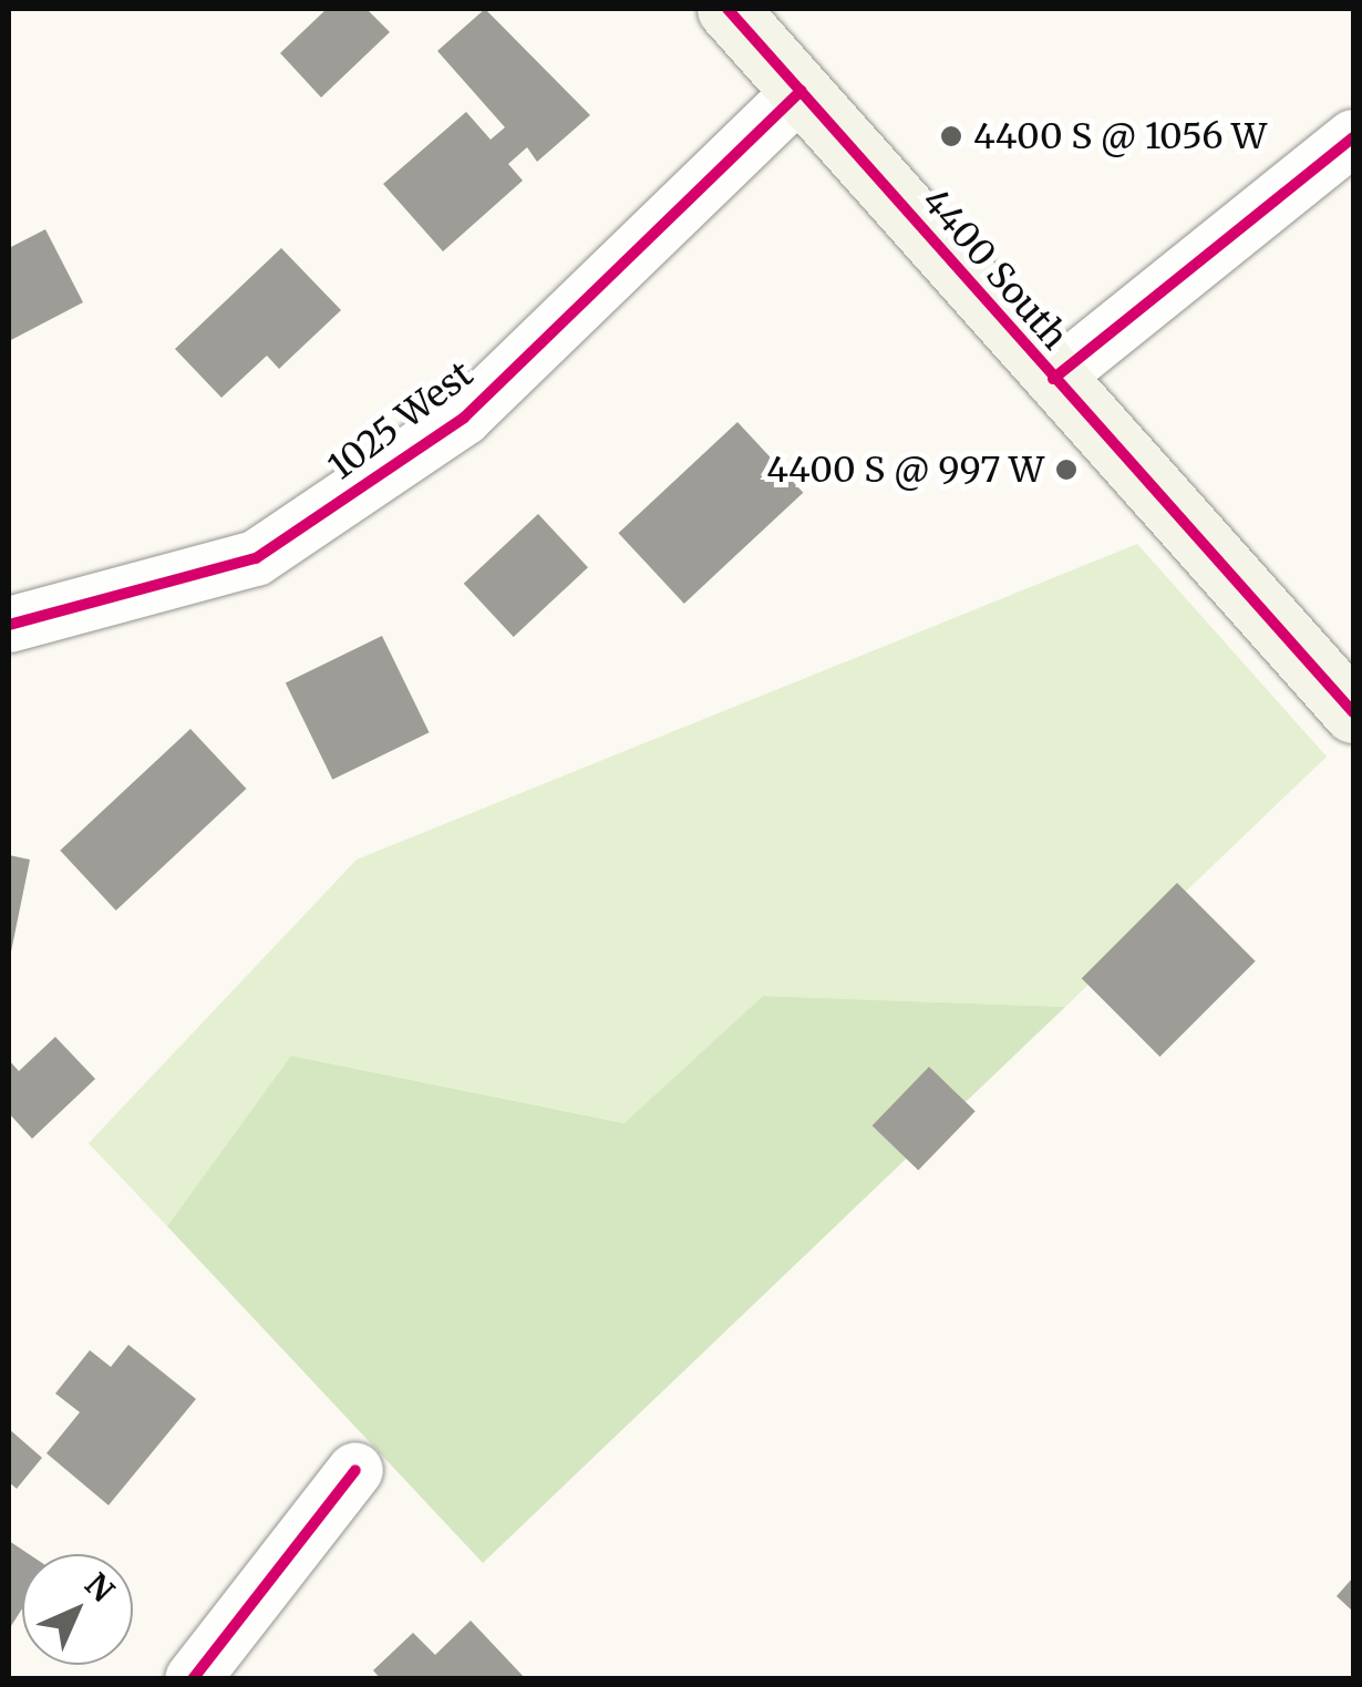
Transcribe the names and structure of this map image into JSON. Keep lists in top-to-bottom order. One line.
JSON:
{"streets":{"street":["4400 South","1025 West"]},"crossings":[["4400 South","1025 West"]],"places":["4400 S @ 1056 W","4400 S @ 997 W"],"north":"top right"}
